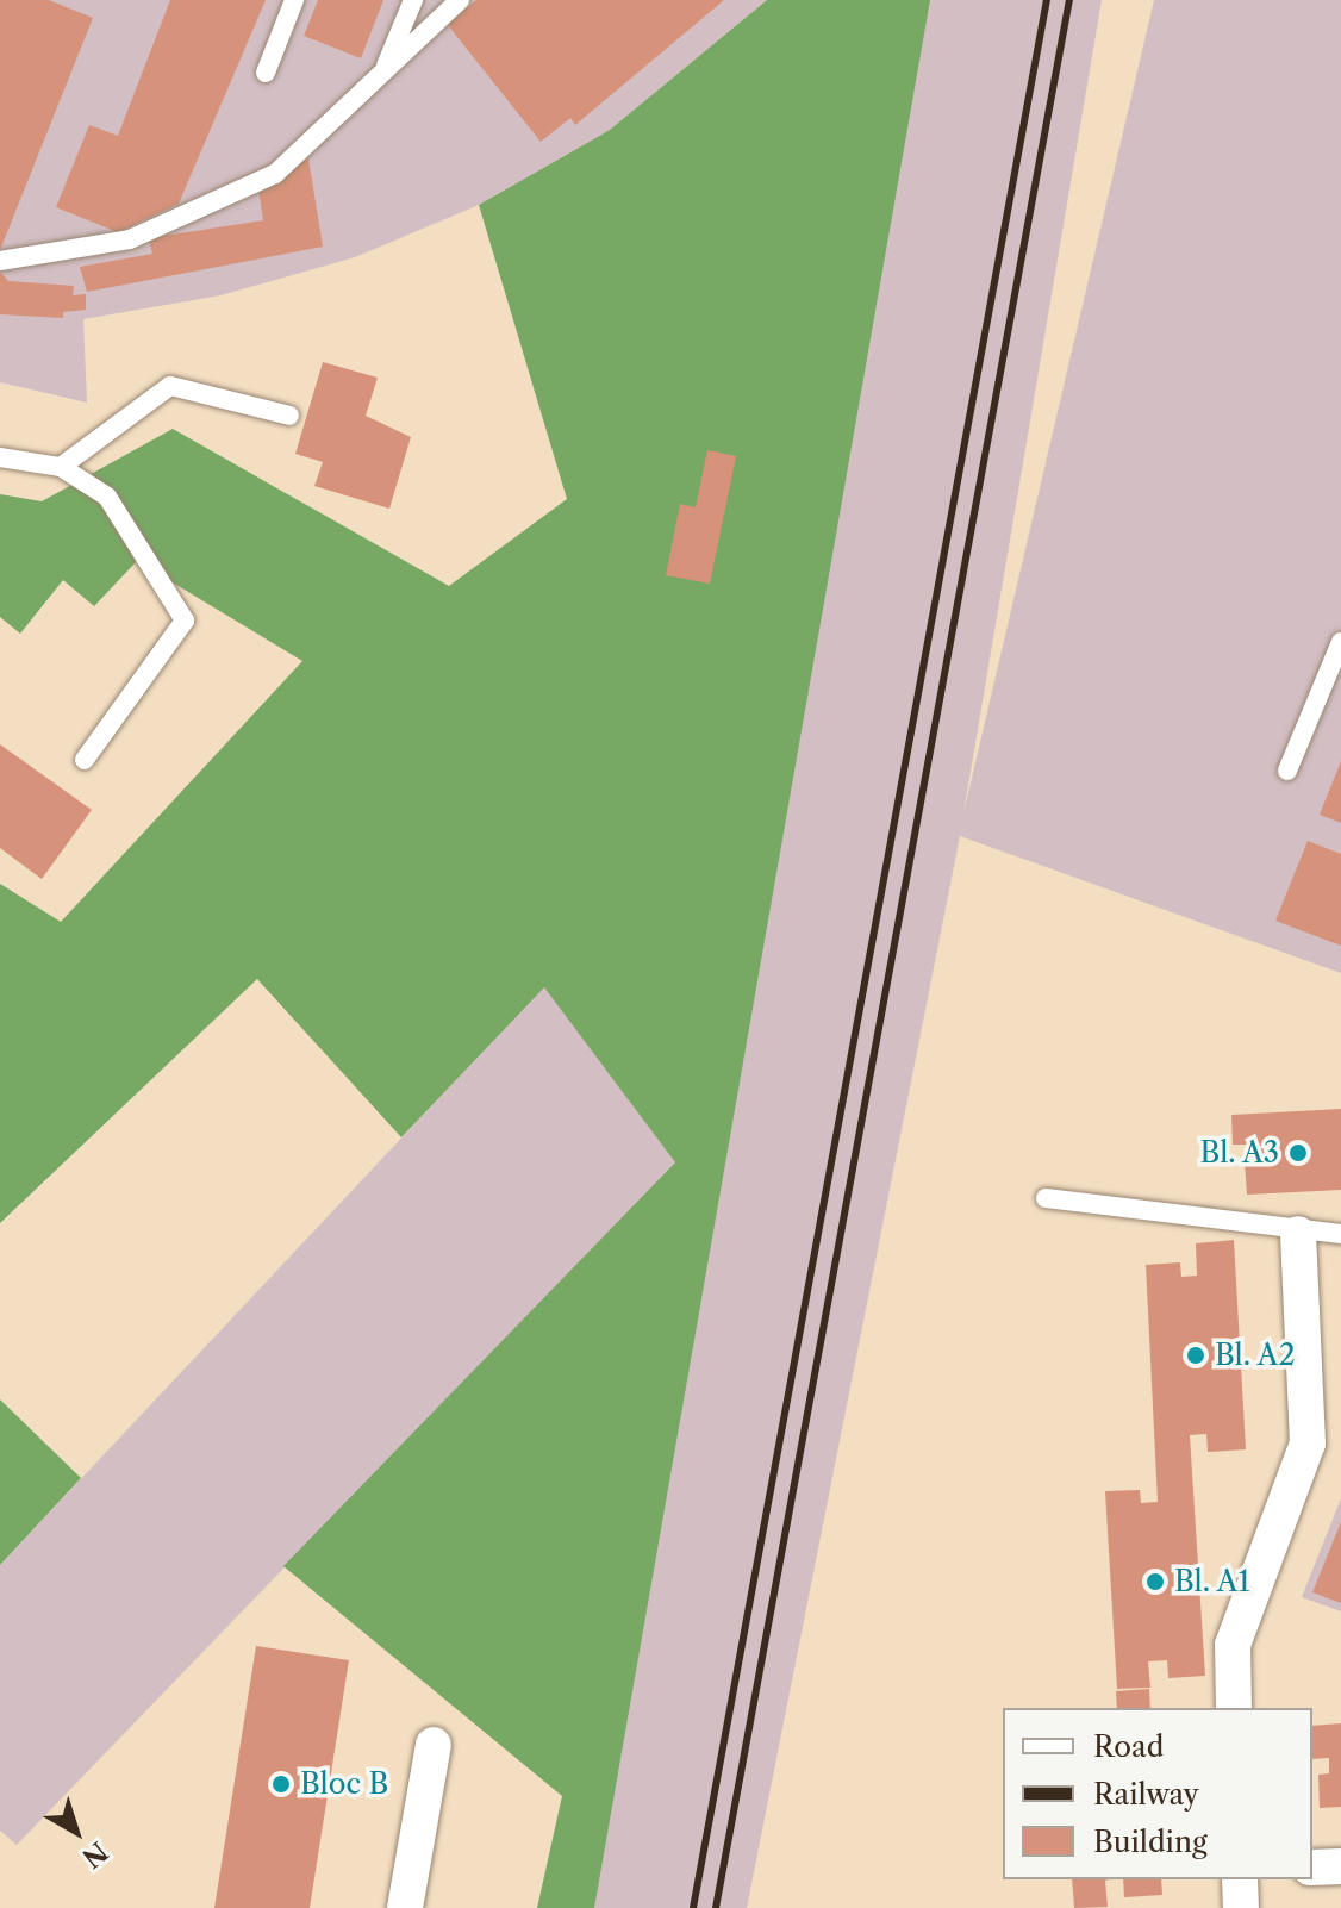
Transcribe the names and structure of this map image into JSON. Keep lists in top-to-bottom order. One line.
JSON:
{"places":["Bl. A3","Bl. A2","Bl. A1","Bloc B"],"legend":["Road","Railway","Building"],"north":"bottom right"}
